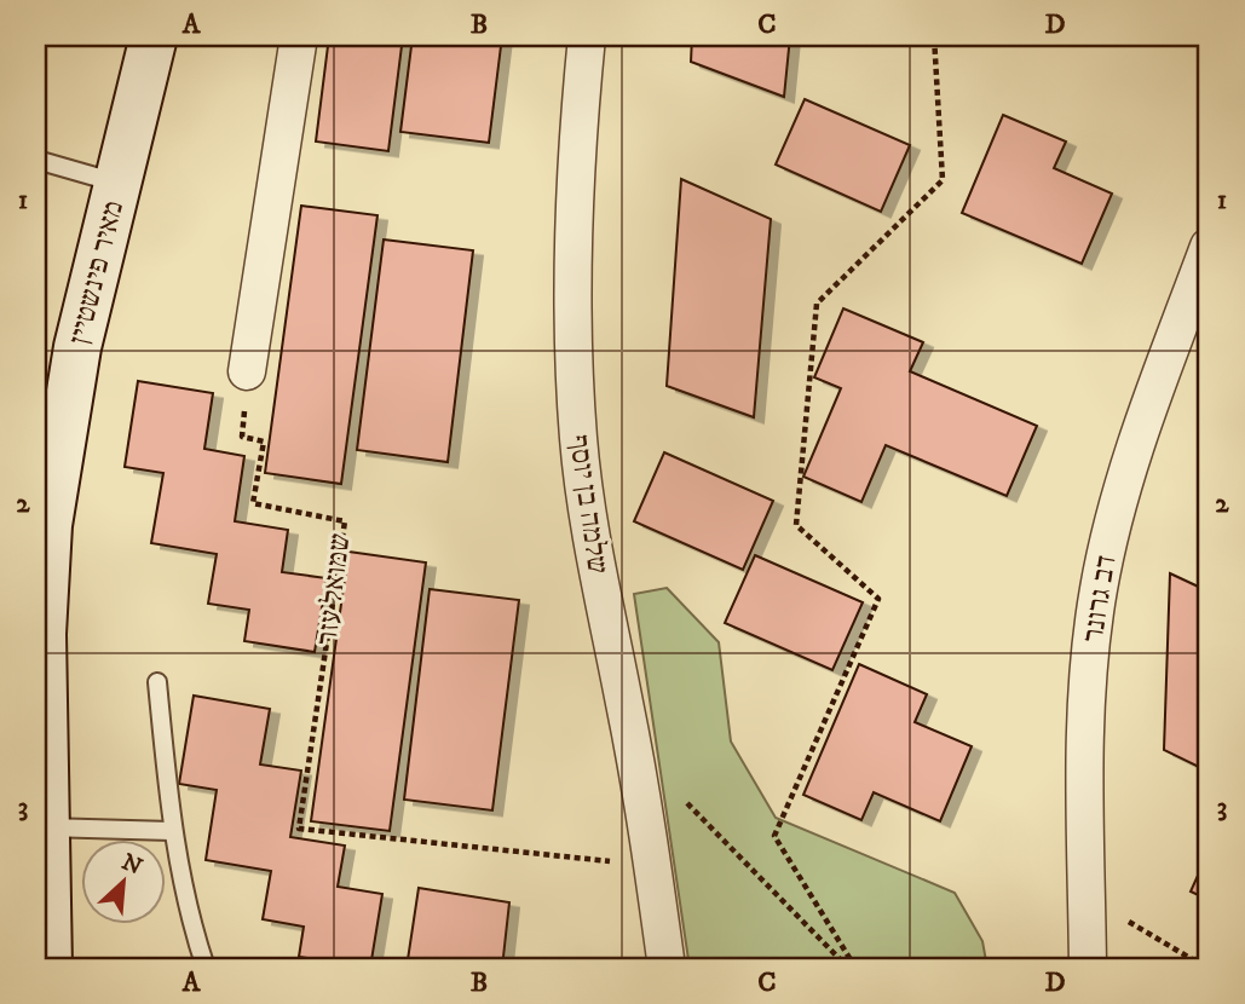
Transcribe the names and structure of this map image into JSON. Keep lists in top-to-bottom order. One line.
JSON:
{"streets":{"street":["מאיר פינשטיין","שלמה בן יוסף","דב גרונר"],"path":["שמואל עזר"]},"crossings":[["שלמה בן יוסף","שמואל עזר"]],"north":"top right","grid":{"columns":["A","B","C","D"],"rows":["1","2","3"]}}
